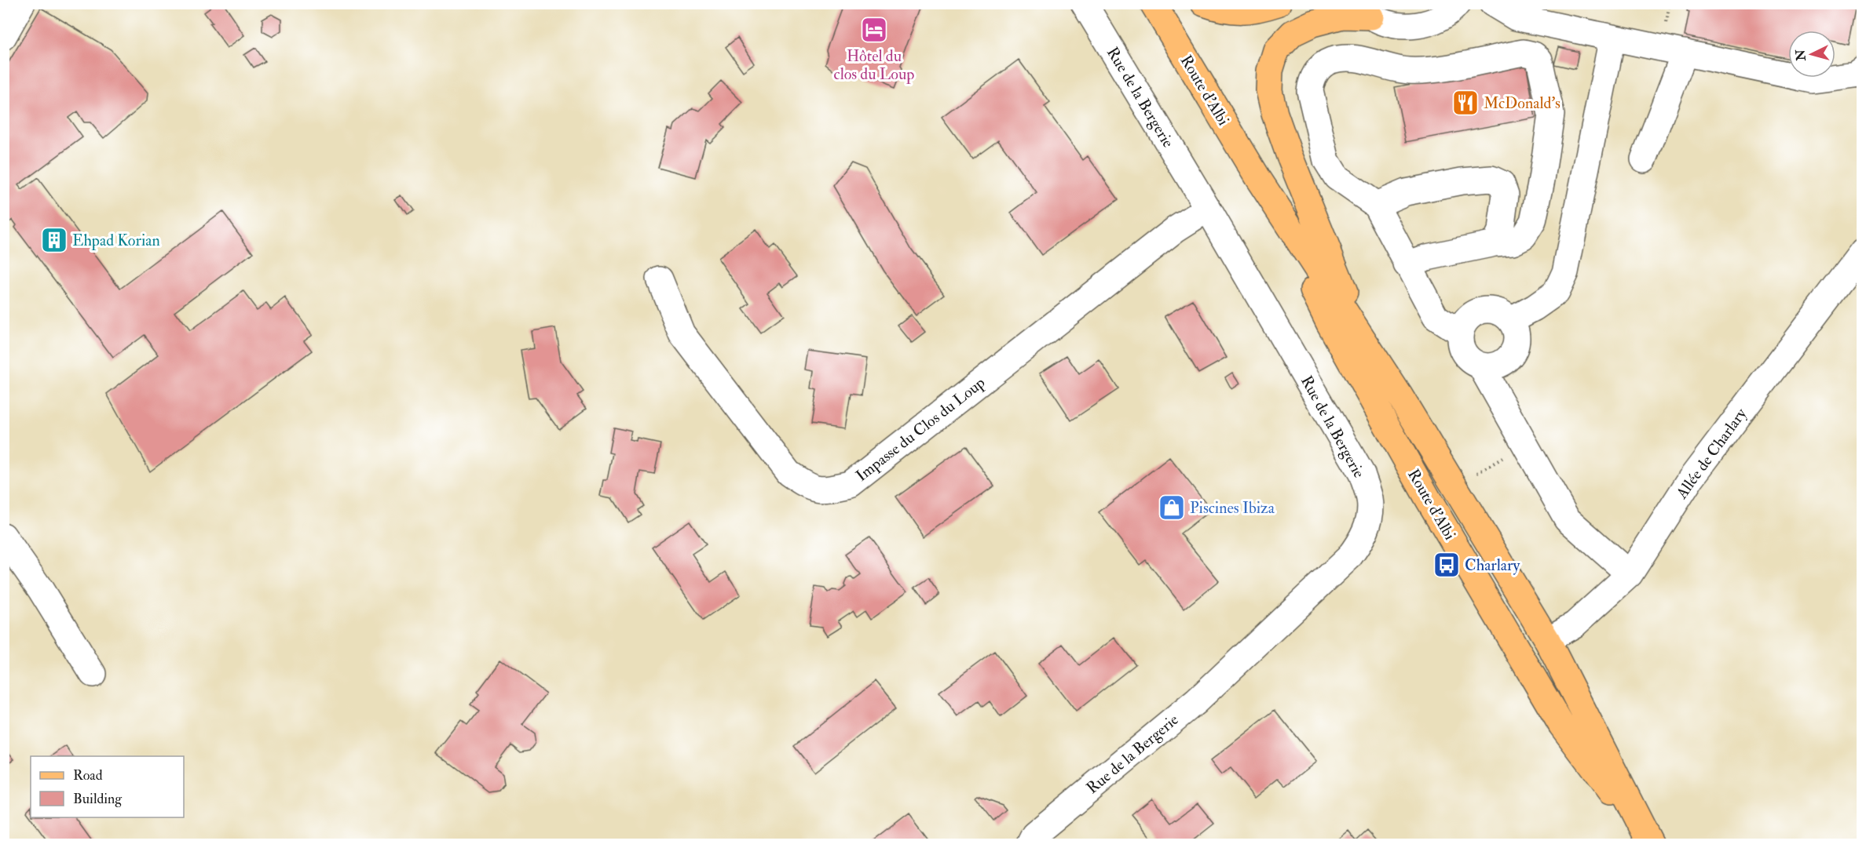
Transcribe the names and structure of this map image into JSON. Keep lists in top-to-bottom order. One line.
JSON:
{"streets":{"main road":["Route d'Albi"],"street":["Rue de la Bergerie","Impasse du Clos du Loup","Allée de Charlary"]},"crossings":[["Route d'Albi","Allée de Charlary"],["Rue de la Bergerie","Impasse du Clos du Loup"]],"places":{"hotel":["Hôtel du clos du Loup"],"restaurant":["McDonald's"],"building":["Ehpad Korian"],"shop":["Piscines Ibiza"],"bus stop":["Charlary"]},"legend":["Road","Building"],"north":"left"}
